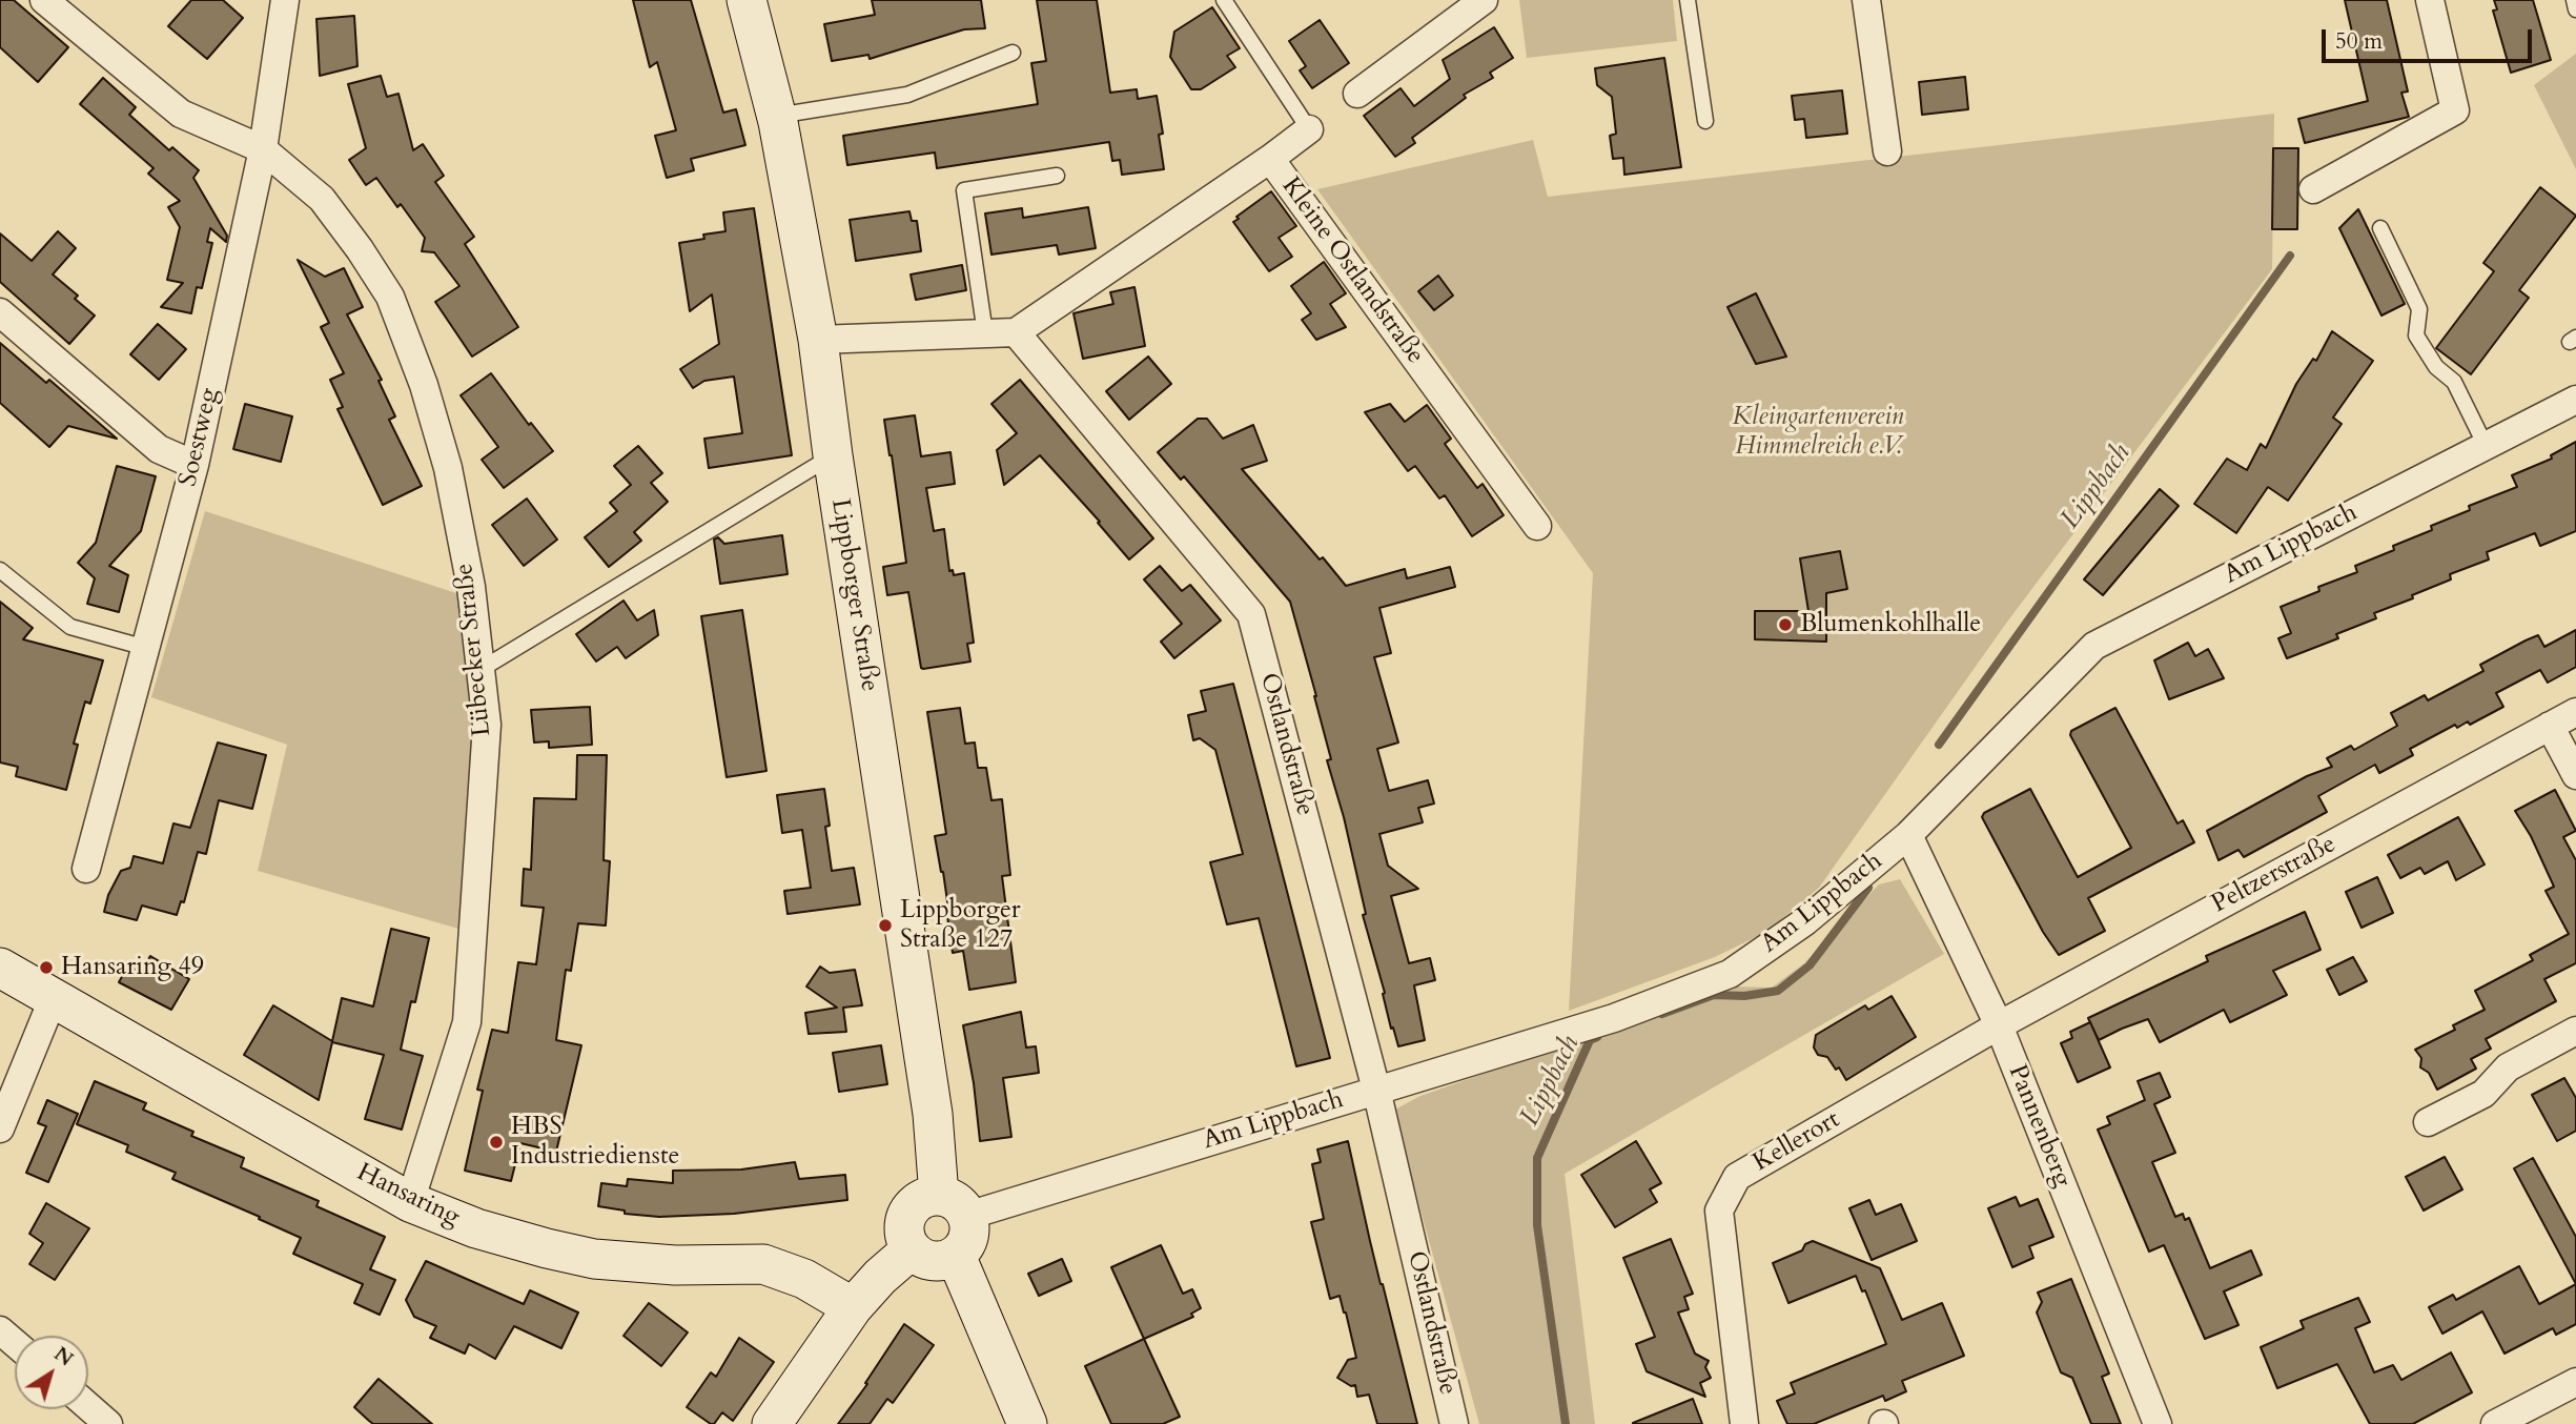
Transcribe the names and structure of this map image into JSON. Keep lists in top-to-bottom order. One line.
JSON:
{"streets":{"main road":["Lippborger Straße","Hansaring"],"street":["Kleine Ostlandstraße","Soestweg","Am Lippbach","Lübecker Straße","Ostlandstraße","Peltzerstraße","Pannenberg","Kellerort"]},"crossings":[["Kleine Ostlandstraße","Ostlandstraße"],["Soestweg","Lübecker Straße"],["Am Lippbach","Lippborger Straße"],["Am Lippbach","Ostlandstraße"],["Am Lippbach","Pannenberg"],["Lübecker Straße","Hansaring"],["Peltzerstraße","Pannenberg"],["Peltzerstraße","Kellerort"],["Pannenberg","Kellerort"]],"water":["Lippbach"],"parks":["Kleingartenverein Himmelreich e.V."],"places":["Blumenkohlhalle","Lippborger Straße 127","Hansaring 49","HBS Industriedienste"],"scale_bar":"50 m","north":"top right"}
